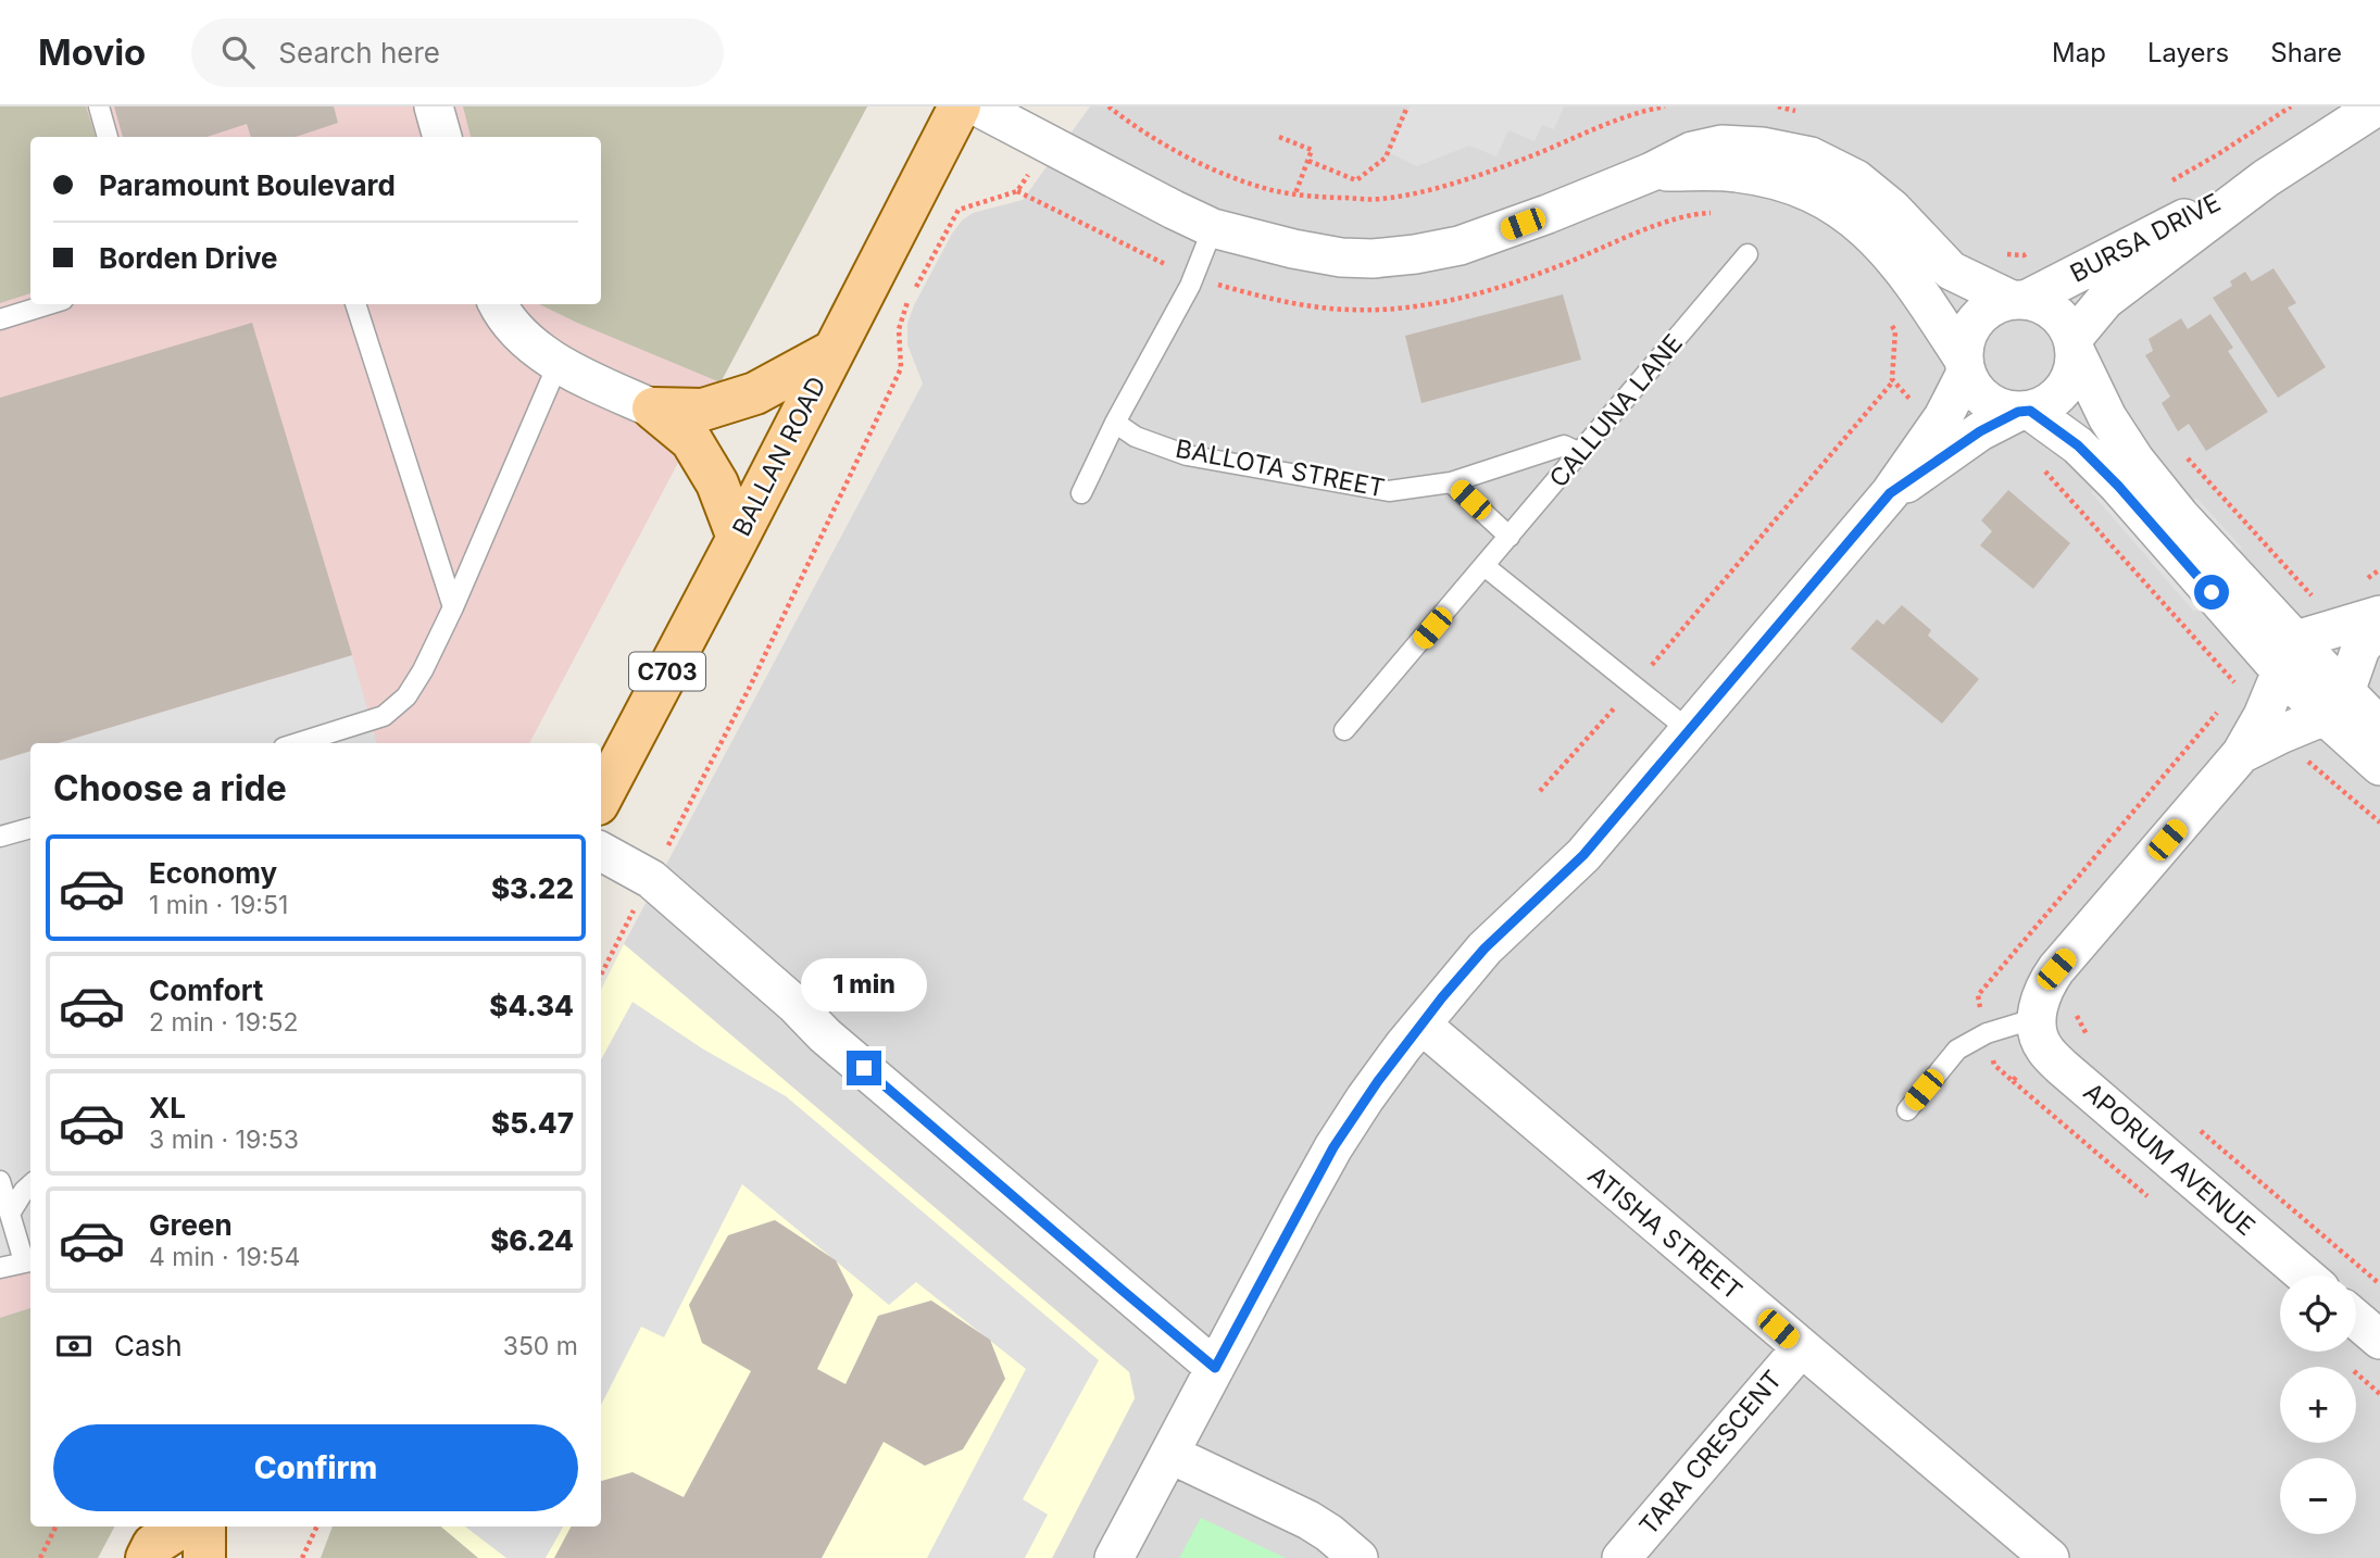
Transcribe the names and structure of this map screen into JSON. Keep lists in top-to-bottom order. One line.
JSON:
{"streets":{"main road":["BALLAN ROAD","C703"],"street":["BURSA DRIVE","APORUM AVENUE","ATISHA STREET","TARA CRESCENT"],"lane":["CALLUNA LANE","BALLOTA STREET"]},"crossings":[["CALLUNA LANE","BALLOTA STREET"],["ATISHA STREET","TARA CRESCENT"]],"page":{"header":"Movio","search":"Search here","nav":["Map","Layers","Share"],"banner":["Paramount Boulevard","Borden Drive"],"heading":"Choose a ride","list":[{"name":"Economy","note":"1 min · 19:51","value":"$3.22"},{"name":"Comfort","note":"2 min · 19:52","value":"$4.34"},{"name":"XL","note":"3 min · 19:53","value":"$5.47"},{"name":"Green","note":"4 min · 19:54","value":"$6.24"}],"bubble":"1 min","map_buttons":["+","−"],"pay":["Cash","350 m"],"buttons":"Confirm"}}
